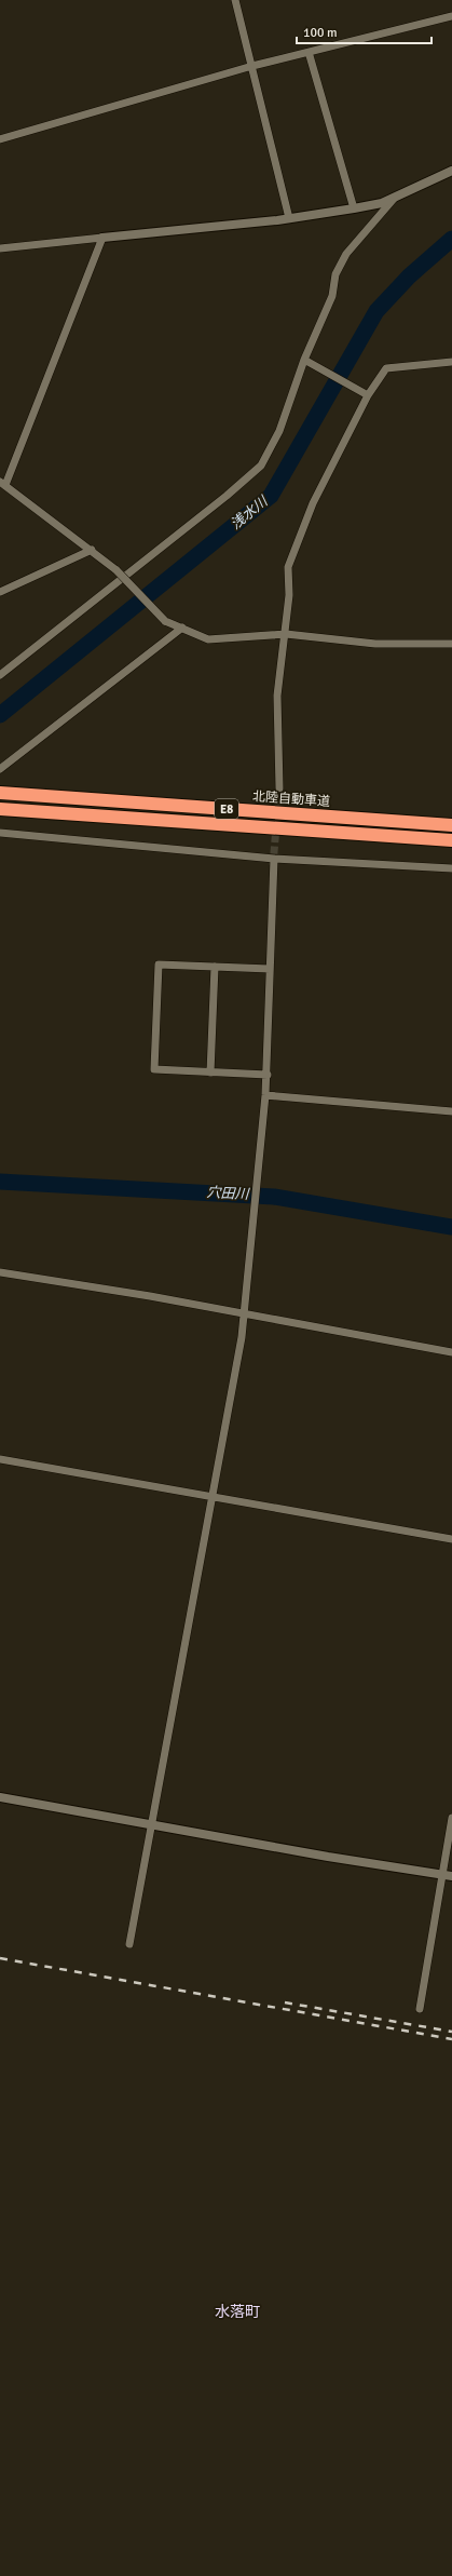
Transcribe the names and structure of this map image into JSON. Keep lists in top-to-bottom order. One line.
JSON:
{"streets":{"highway":["北陸自動車道","E8"]},"districts":["水落町"],"water":["浅水川","穴田川"],"scale_bar":"100 m"}
